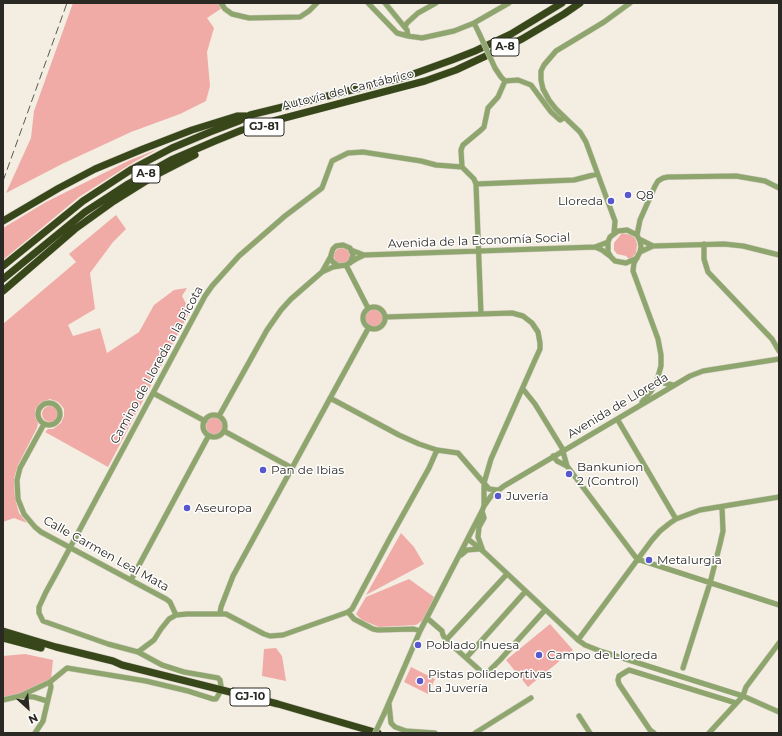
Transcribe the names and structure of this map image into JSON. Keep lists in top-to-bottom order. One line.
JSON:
{"streets":{"highway":["A-8","Autovía del Cantábrico","GJ-81","GJ-10"],"street":["Avenida de la Economía Social","Camino de Lloreda a la Picota","Avenida de Lloreda","Calle Carmen Leal Mata"]},"crossings":[["Autovía del Cantábrico","GJ-81"],["Camino de Lloreda a la Picota","Calle Carmen Leal Mata"]],"places":["Q8","Lloreda","Pan de Ibias","Bankunion 2 (Control)","Juvería","Aseuropa","Metalurgia","Poblado Inuesa","Campo de Lloreda","Pistas polideportivas La Juvería"],"north":"bottom right"}
